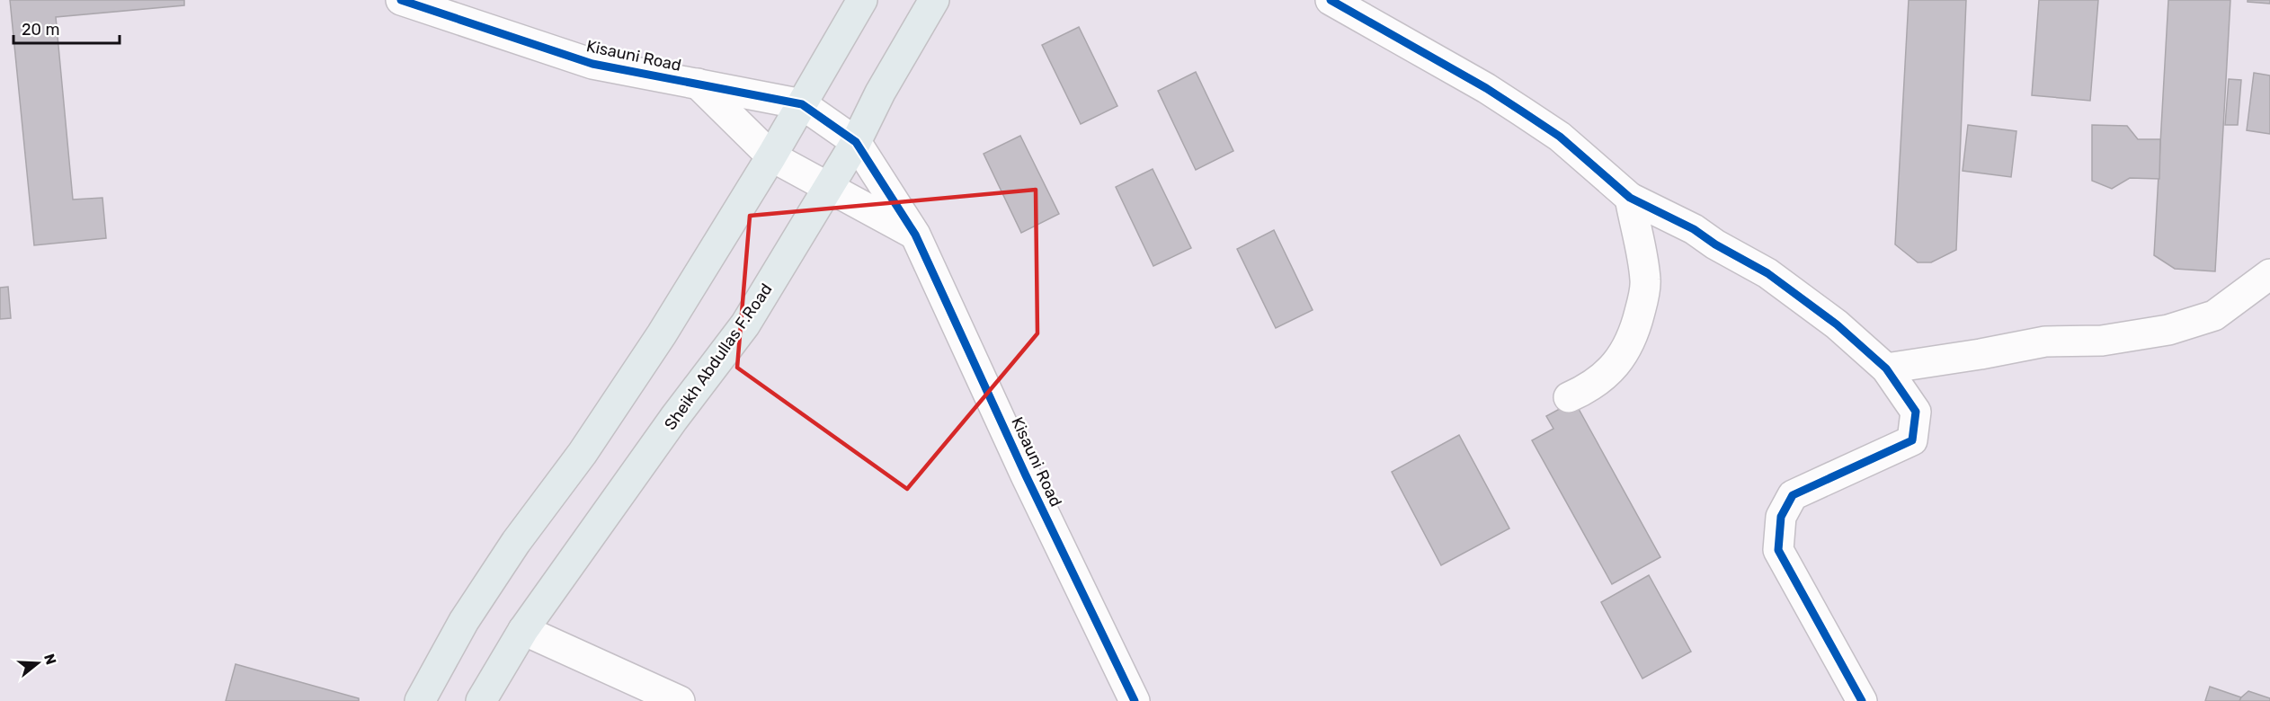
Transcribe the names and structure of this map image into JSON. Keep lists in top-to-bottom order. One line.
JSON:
{"streets":{"main road":["Sheikh Abdullas F.Road"],"street":["Kisauni Road"]},"crossings":[["Kisauni Road","Sheikh Abdullas F.Road"]],"scale_bar":"20 m","north":"right"}
